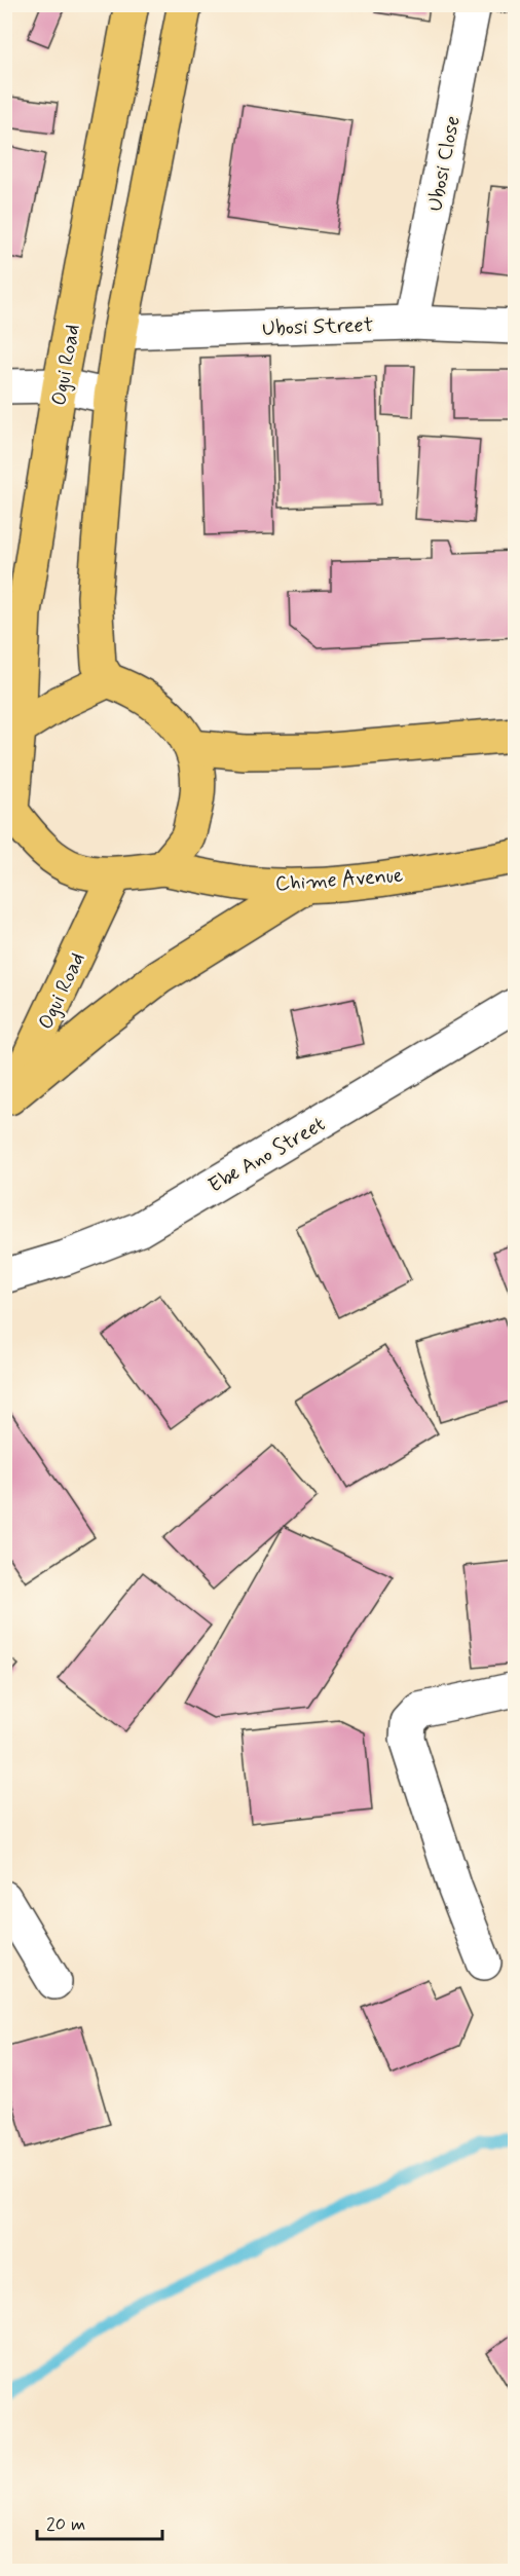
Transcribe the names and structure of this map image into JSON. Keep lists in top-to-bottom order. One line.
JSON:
{"streets":{"main road":["Ogui Road","Chime Avenue"],"street":["Ubosi Close","Ubosi Street","Ebe Ano Street"]},"crossings":[["Ubosi Close","Ubosi Street"],["Ogui Road","Chime Avenue"]],"scale_bar":"20 m"}
